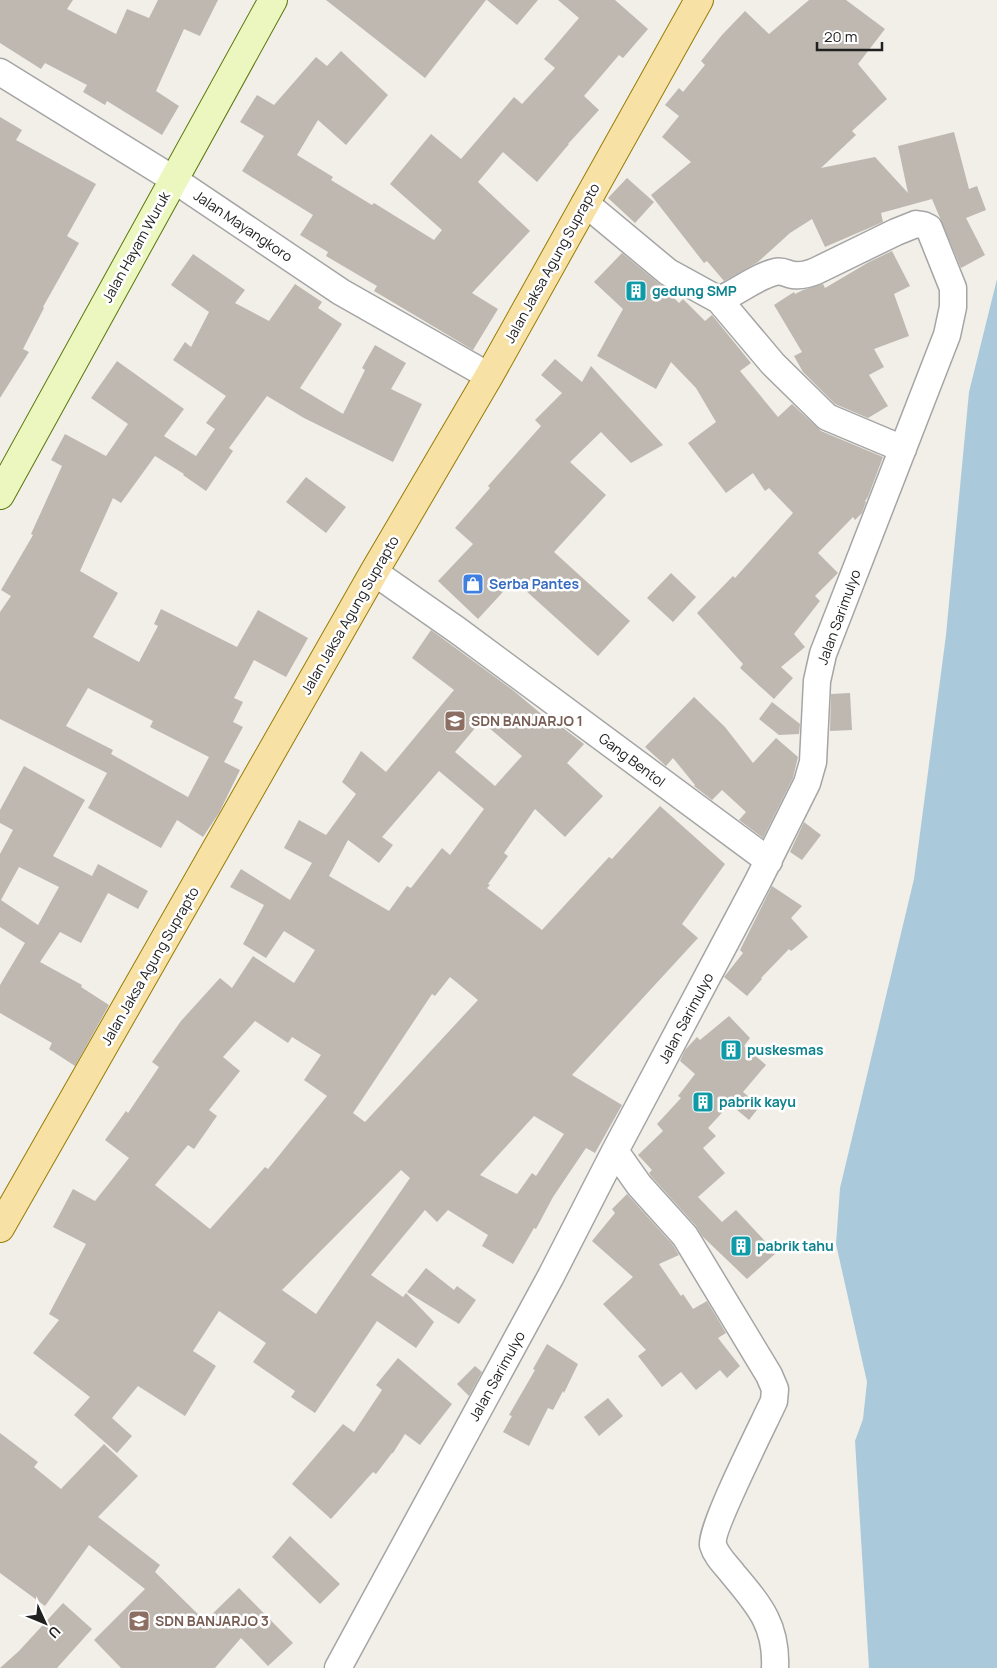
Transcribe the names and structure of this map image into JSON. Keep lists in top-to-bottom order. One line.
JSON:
{"streets":{"main road":["Jalan Jaksa Agung Suprapto"],"street":["Jalan Mayangkoro","Jalan Hayam Wuruk","Jalan Sarimulyo","Gang Bentol"]},"crossings":[["Jalan Mayangkoro","Jalan Hayam Wuruk"],["Jalan Mayangkoro","Jalan Jaksa Agung Suprapto"],["Jalan Jaksa Agung Suprapto","Gang Bentol"],["Jalan Sarimulyo","Gang Bentol"]],"places":{"building":["gedung SMP","puskesmas","pabrik kayu","pabrik tahu"],"shop":["Serba Pantes"],"school or university":["SDN BANJARJO 1","SDN BANJARJO 3"]},"scale_bar":"20 m","north":"bottom right"}
